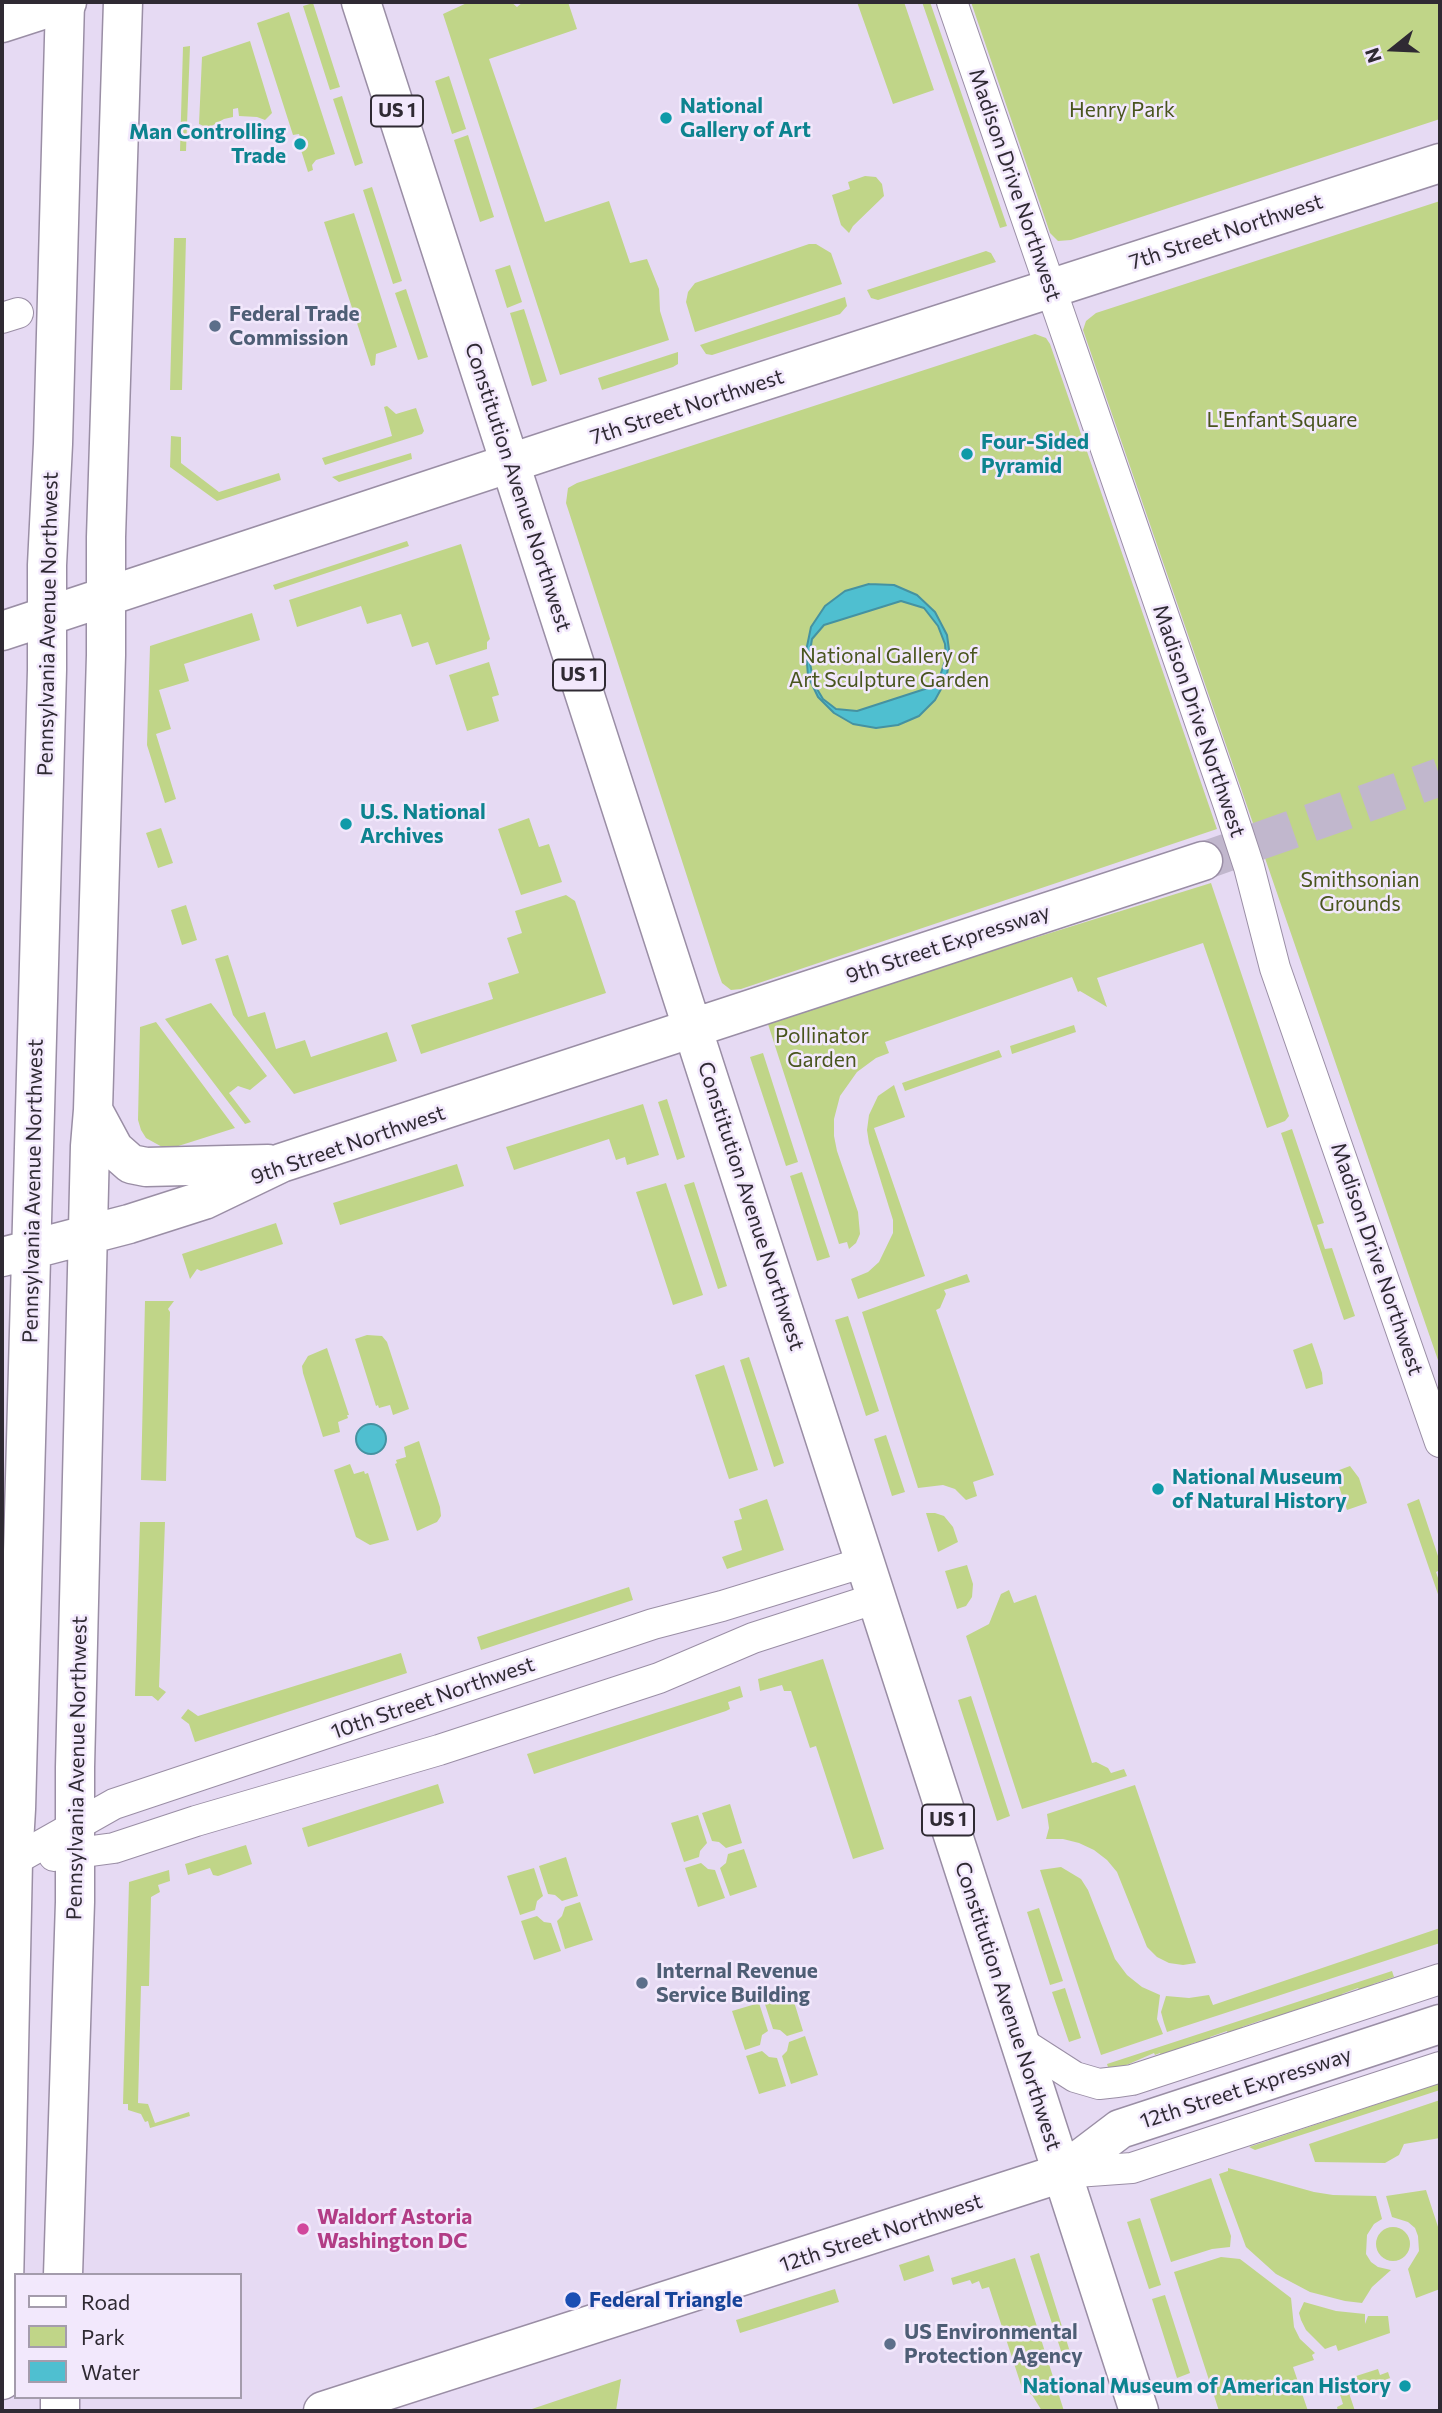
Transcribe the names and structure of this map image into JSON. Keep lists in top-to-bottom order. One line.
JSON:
{"streets":{"main road":["US 1","7th Street Northwest","Constitution Avenue Northwest","Pennsylvania Avenue Northwest","9th Street Expressway","9th Street Northwest","12th Street Expressway","12th Street Northwest"],"street":["Madison Drive Northwest","10th Street Northwest"]},"crossings":[["Madison Drive Northwest","7th Street Northwest"],["7th Street Northwest","Constitution Avenue Northwest"],["7th Street Northwest","Pennsylvania Avenue Northwest"],["Constitution Avenue Northwest","9th Street Expressway"],["Constitution Avenue Northwest","9th Street Northwest"],["Constitution Avenue Northwest","10th Street Northwest"],["Constitution Avenue Northwest","12th Street Expressway"],["Constitution Avenue Northwest","12th Street Northwest"],["Pennsylvania Avenue Northwest","9th Street Northwest"],["Pennsylvania Avenue Northwest","10th Street Northwest"],["9th Street Expressway","9th Street Northwest"],["12th Street Expressway","12th Street Northwest"]],"parks":["Henry Park","L'Enfant Square","National Gallery of Art Sculpture Garden","Smithsonian Grounds","Pollinator Garden"],"places":["National Gallery of Art","Man Controlling Trade","Federal Trade Commission","Four-Sided Pyramid","U.S. National Archives","National Museum of Natural History","Internal Revenue Service Building","Waldorf Astoria Washington DC","Federal Triangle","US Environmental Protection Agency","National Museum of American History"],"legend":["Road","Park","Water"],"north":"left"}
